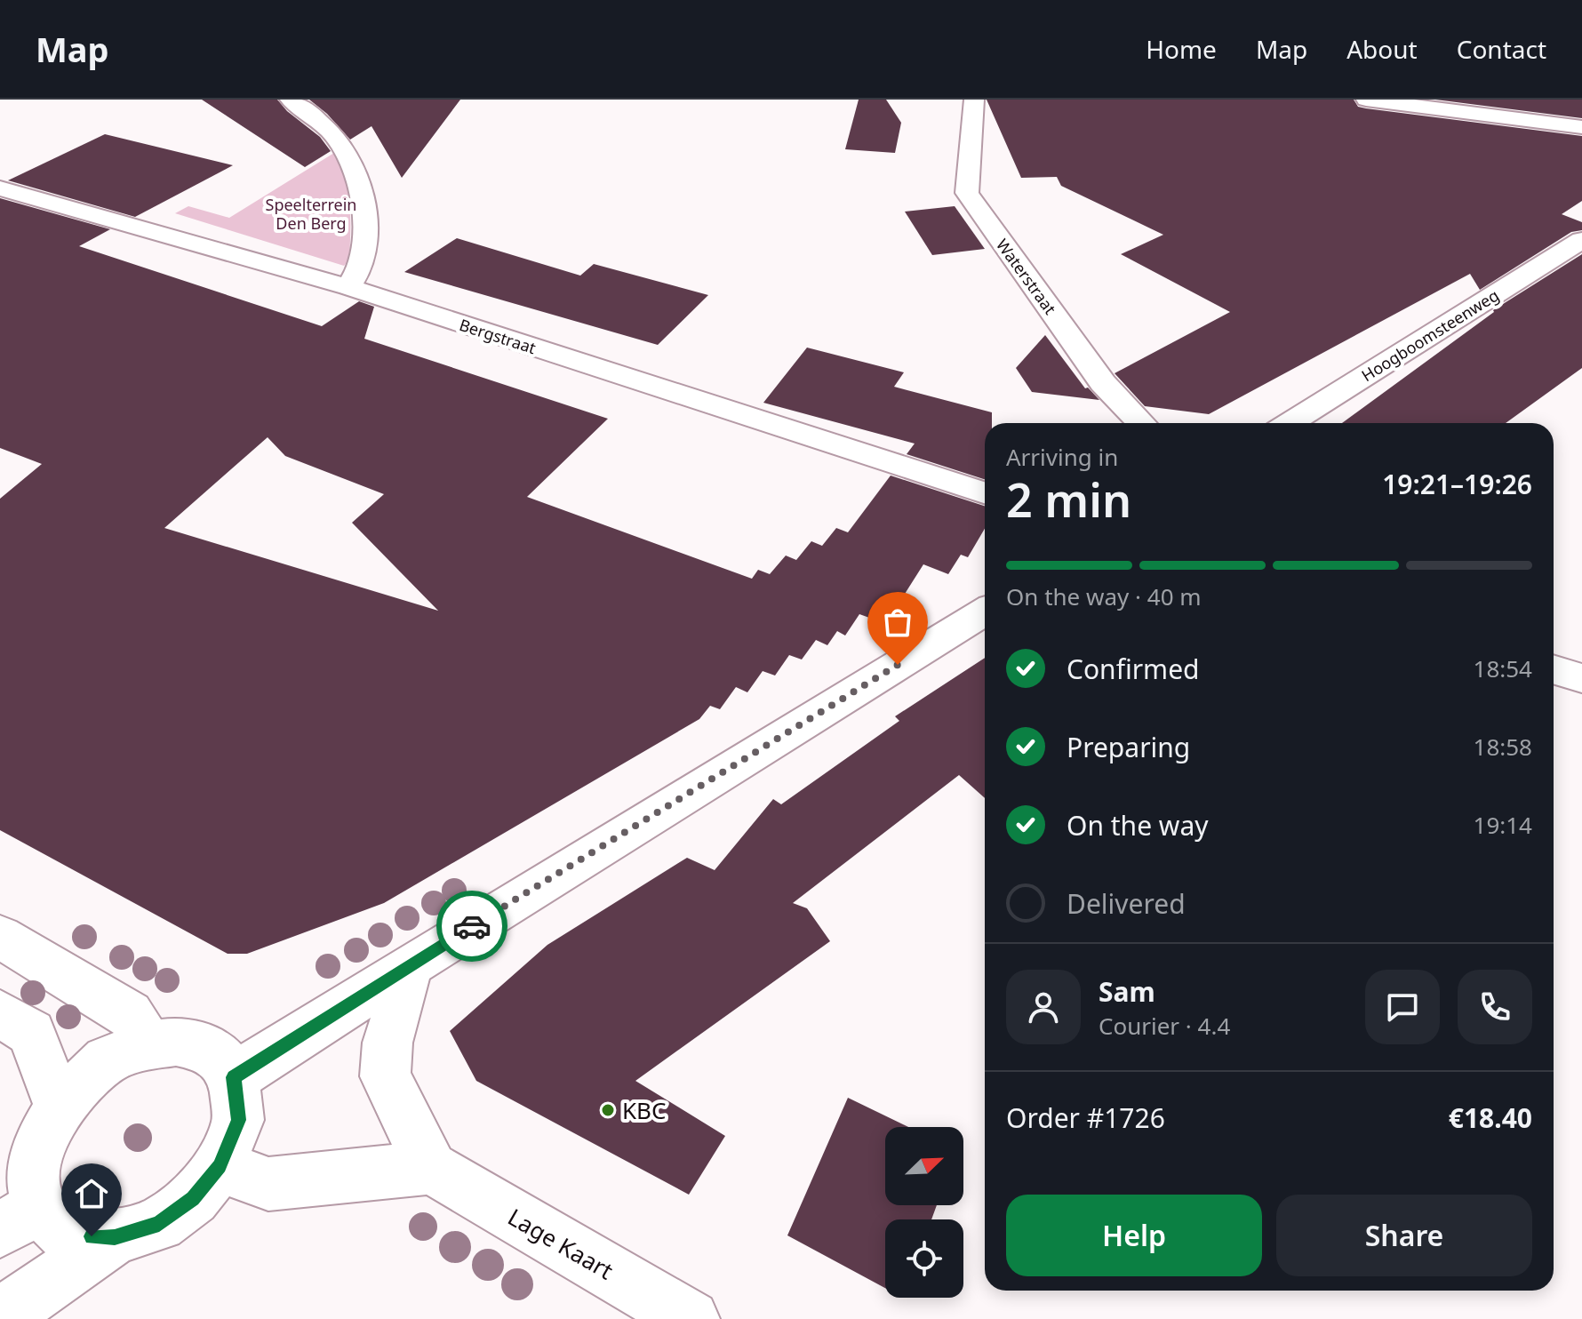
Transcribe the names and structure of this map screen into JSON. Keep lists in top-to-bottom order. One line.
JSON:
{"streets":{"street":["Waterstraat","Hoogboomsteenweg","Bergstraat","Lage Kaart"]},"parks":["Speelterrein Den Berg"],"places":["KBC"],"north":"top right","page":{"header":"Map","nav":["Home","Map","About","Contact"],"heading":["2 min","Arriving in","19:21–19:26"],"panel":["Sam","Courier · 4.4","Order #1726","€18.40"],"bar":"On the way · 40 m","list":[["Confirmed","18:54"],["Preparing","18:58"],["On the way","19:14"],"Delivered"],"buttons":["Help","Share"]}}
